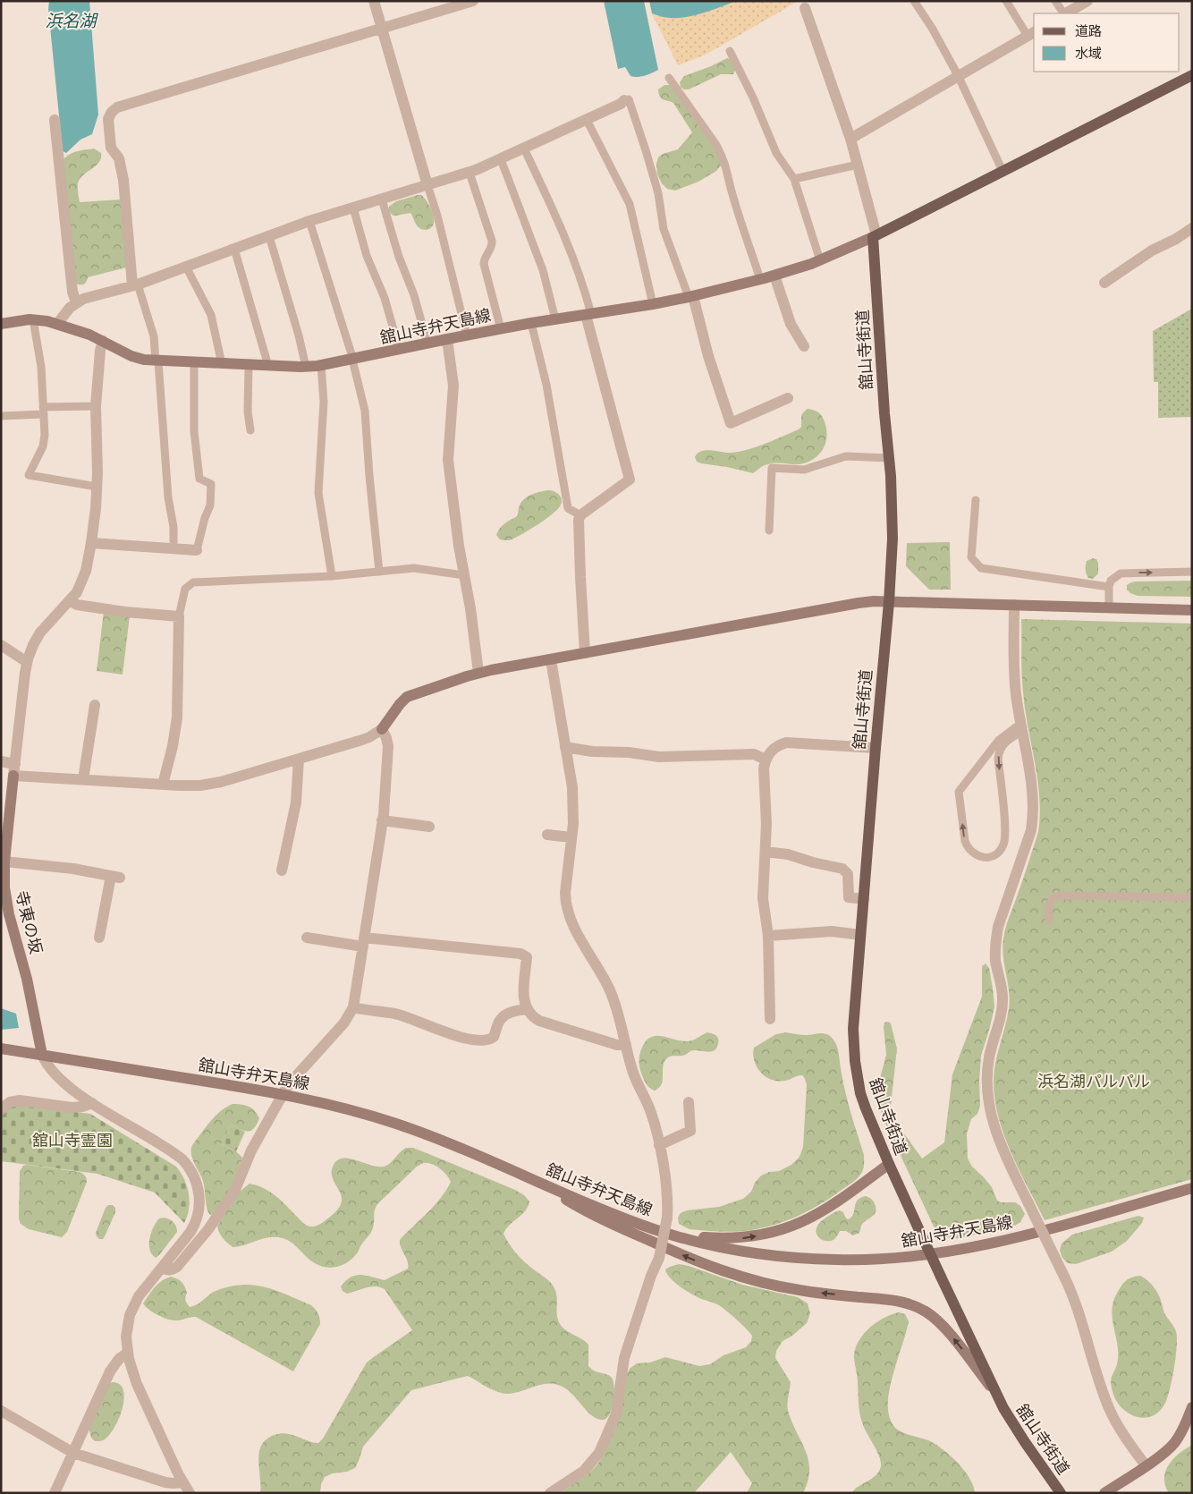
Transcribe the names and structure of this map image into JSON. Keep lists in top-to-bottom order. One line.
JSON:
{"streets":{"main road":["舘山寺弁天島線","舘山寺街道","寺東の坂"]},"crossings":[["舘山寺弁天島線","舘山寺街道"],["舘山寺弁天島線","寺東の坂"]],"water":["浜名湖"],"parks":["浜名湖パルパル","舘山寺霊園"],"legend":["道路","水域"]}
